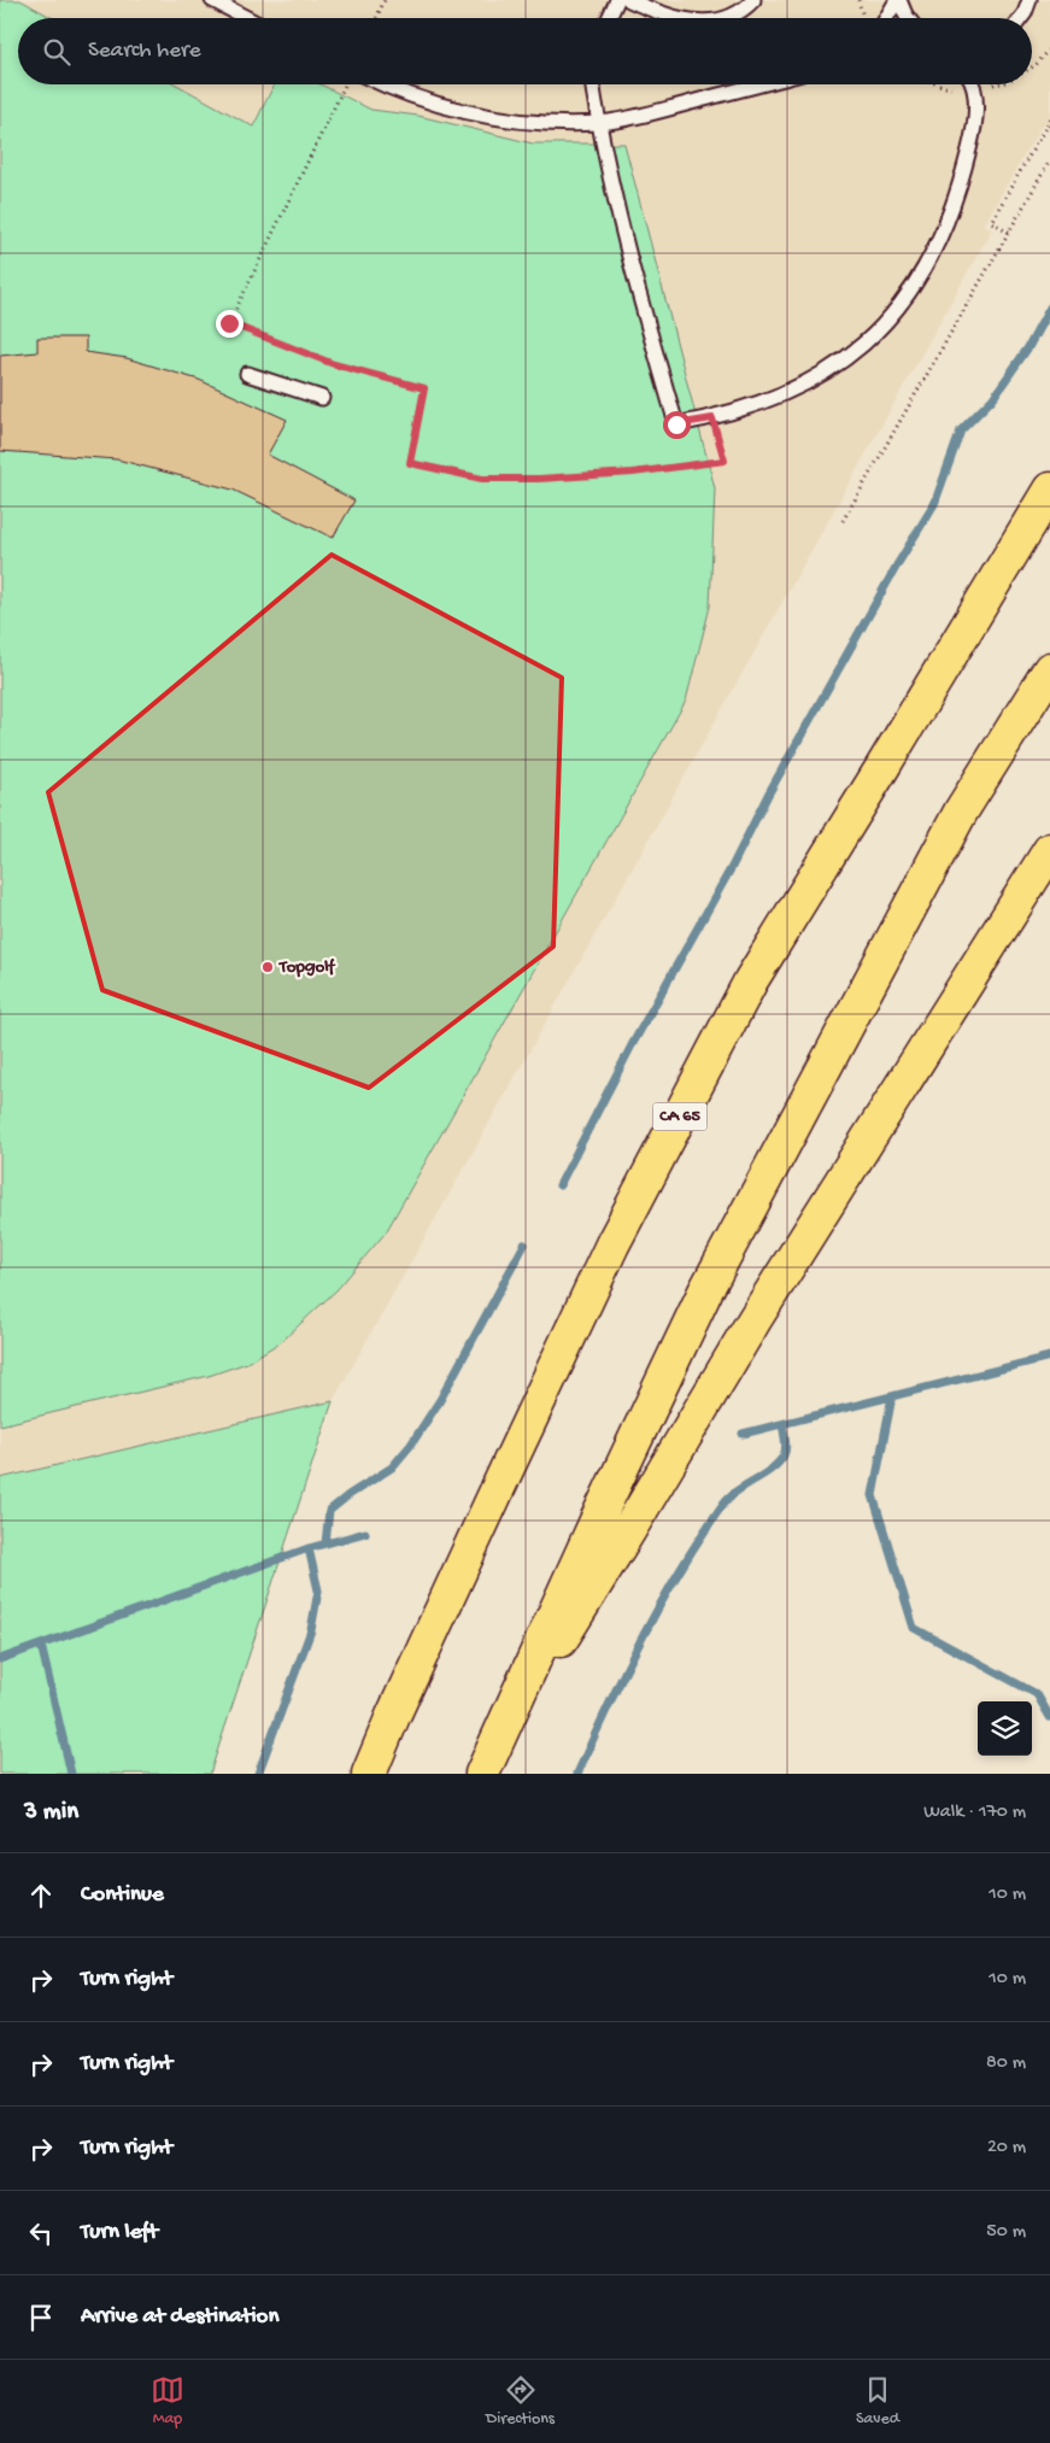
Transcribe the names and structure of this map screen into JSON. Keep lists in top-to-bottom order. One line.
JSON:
{"streets":{"highway":["CA 65"]},"places":["Topgolf"],"page":{"search":"Search here","heading":["3 min","Walk · 170 m"],"list":[["Continue","10 m"],["Turn right","10 m"],["Turn right","80 m"],["Turn right","20 m"],["Turn left","50 m"],"Arrive at destination"],"nav":["Map","Directions","Saved"]}}
